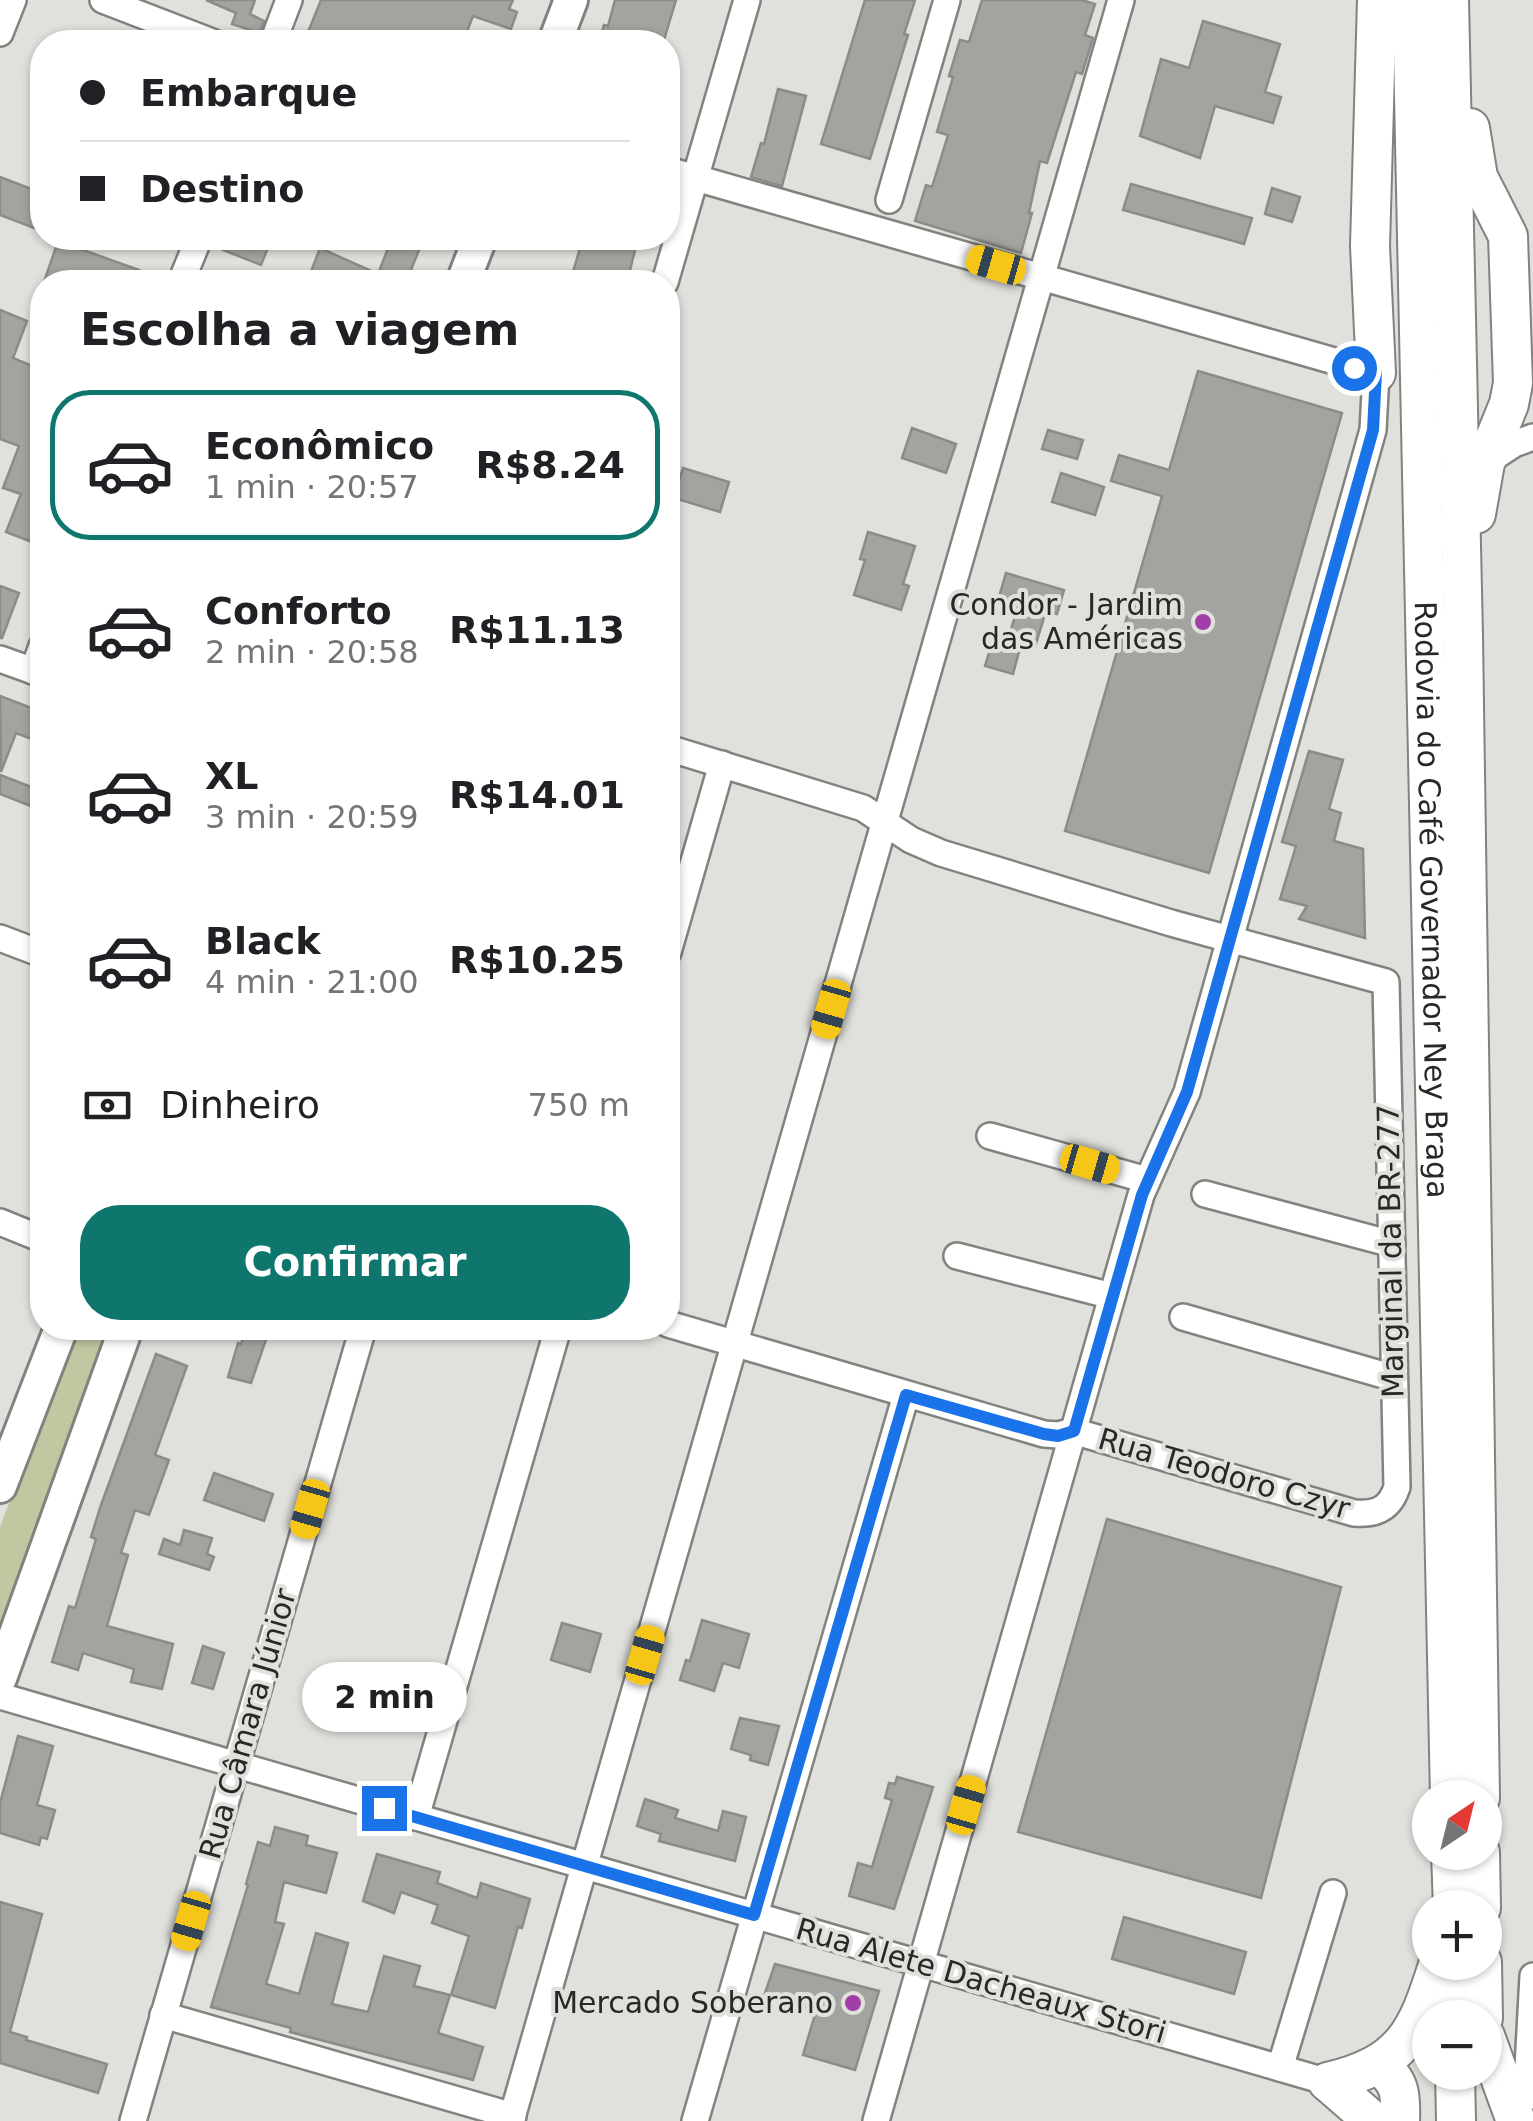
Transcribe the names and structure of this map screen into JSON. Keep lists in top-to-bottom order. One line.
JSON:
{"streets":{"highway":["Rodovia do Café Governador Ney Braga"],"street":["Marginal da BR-277","Rua Teodoro Czyr","Rua Câmara Júnior","Rua Alete Dacheaux Stori"]},"crossings":[["Marginal da BR-277","Rua Teodoro Czyr"],["Rua Câmara Júnior","Rua Alete Dacheaux Stori"]],"places":["Condor - Jardim das Américas","Mercado Soberano"],"north":"top right","page":{"banner":["Embarque","Destino"],"heading":"Escolha a viagem","list":[{"name":"Econômico","note":"1 min · 20:57","value":"R$8.24"},{"name":"Conforto","note":"2 min · 20:58","value":"R$11.13"},{"name":"XL","note":"3 min · 20:59","value":"R$14.01"},{"name":"Black","note":"4 min · 21:00","value":"R$10.25"}],"pay":["Dinheiro","750 m"],"buttons":"Confirmar","bubble":"2 min","map_buttons":["+","−"]}}
